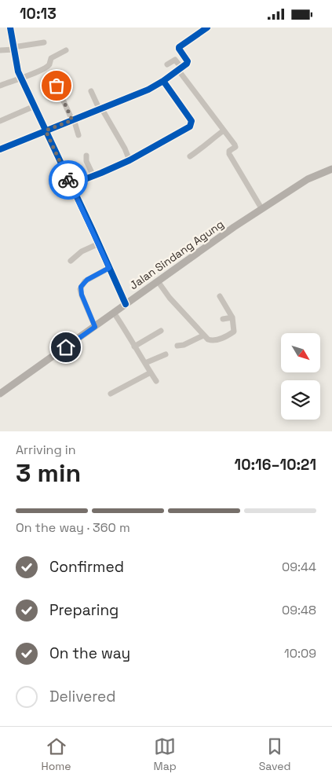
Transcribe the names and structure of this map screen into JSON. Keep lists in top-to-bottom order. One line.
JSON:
{"streets":{"main road":["Jalan Sindang Agung"]},"north":"bottom right","page":{"status":"10:13","heading":["3 min","Arriving in","10:16–10:21"],"bar":"On the way · 360 m","list":[["Confirmed","09:44"],["Preparing","09:48"],["On the way","10:09"],"Delivered"],"tabs":["Home","Map","Saved"]}}
